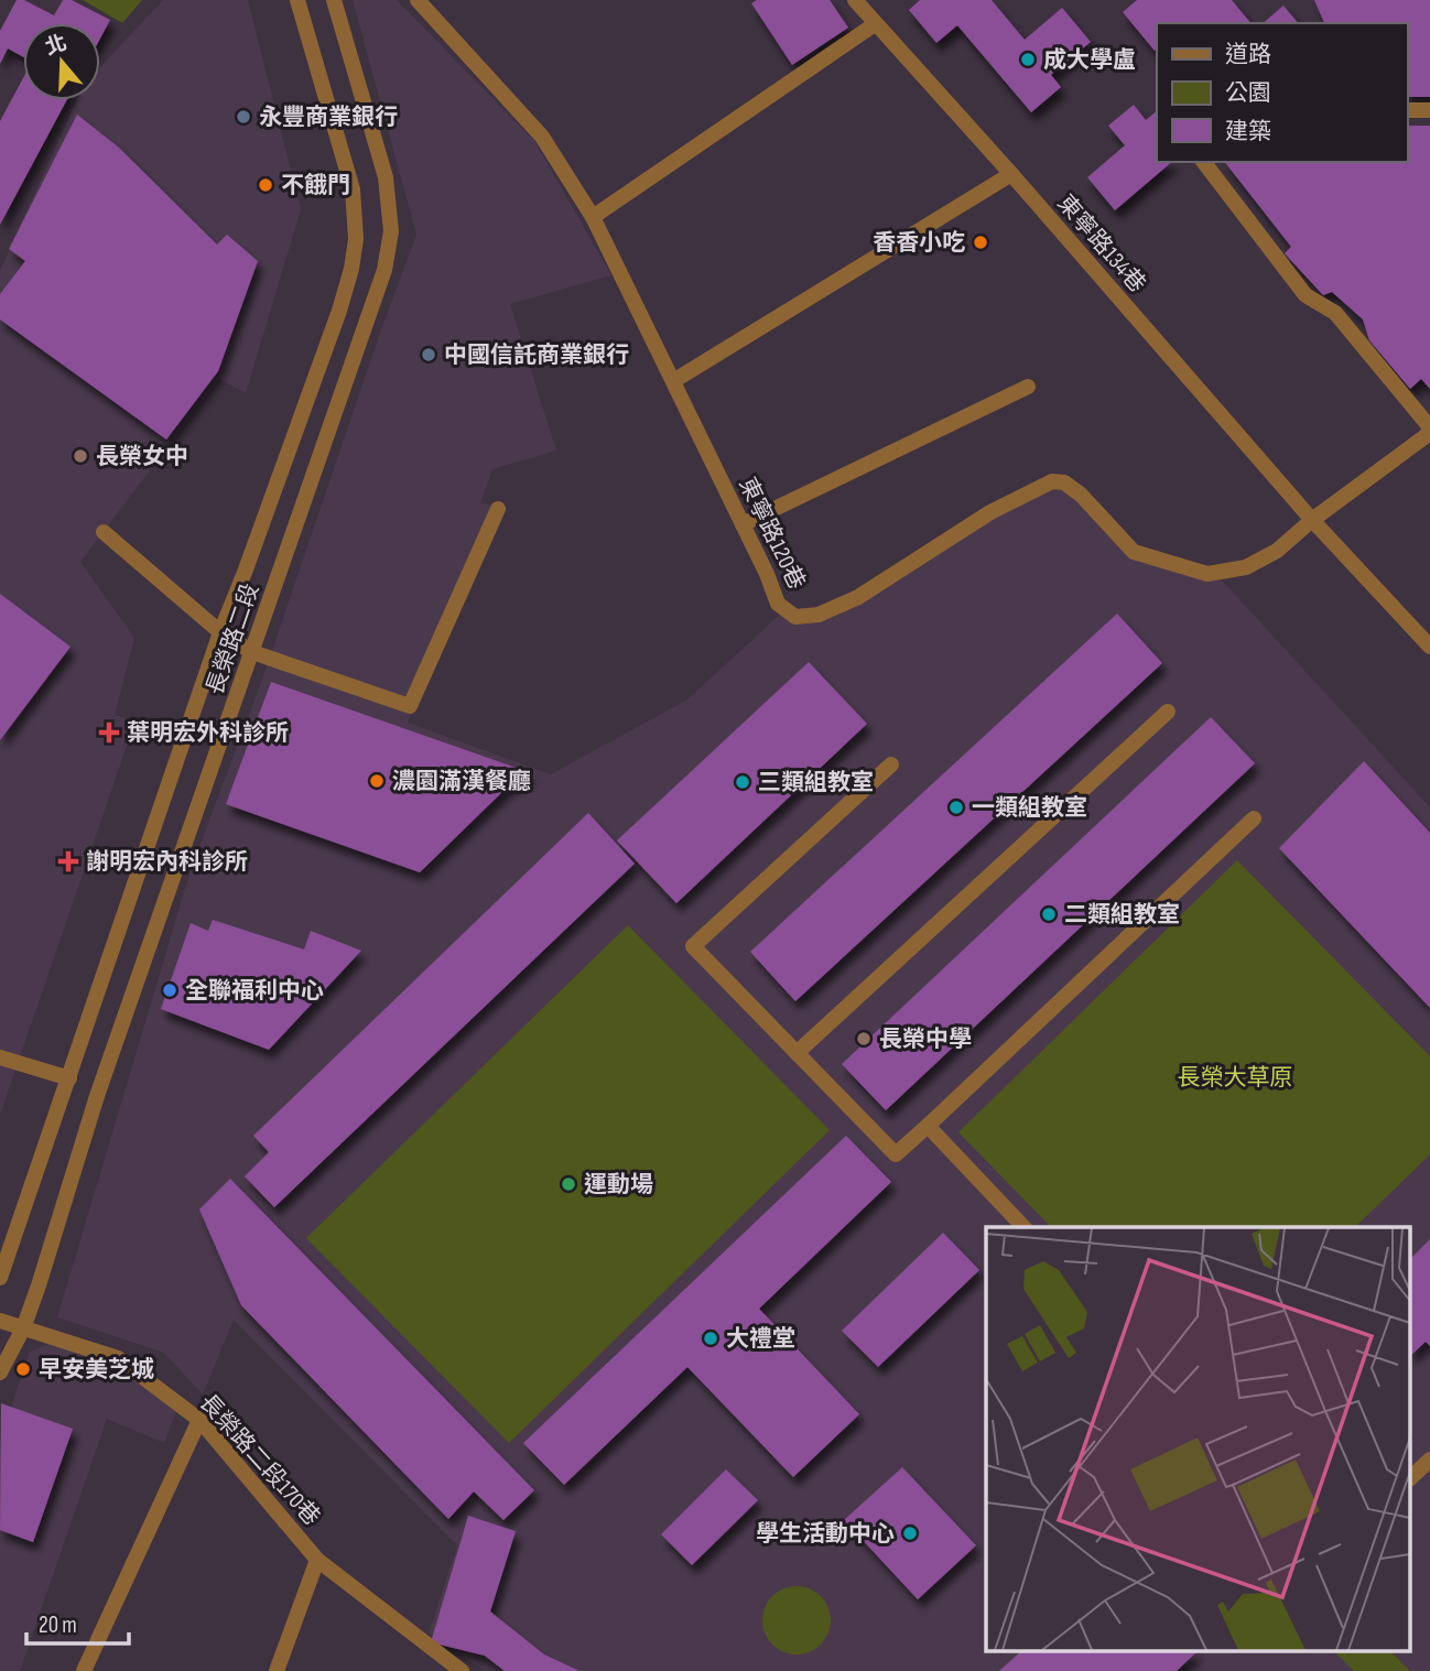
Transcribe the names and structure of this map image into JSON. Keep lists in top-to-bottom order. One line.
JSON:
{"streets":{"street":["東寧路134巷","東寧路120巷","長榮路二段","長榮路二段170巷"]},"crossings":[["東寧路134巷","東寧路120巷"],["長榮路二段","長榮路二段170巷"]],"parks":["長榮大草原"],"places":{"other":["成大學盧","永豐商業銀行","不餓門","香香小吃","中國信託商業銀行","長榮女中","濃園滿漢餐廳","三類組教室","一類組教室","二類組教室","全聯福利中心","長榮中學","運動場","大禮堂","早安美芝城","學生活動中心"],"health":["葉明宏外科診所","謝明宏內科診所"]},"legend":["道路","公園","建築"],"scale_bar":"20 m","north":"top"}
